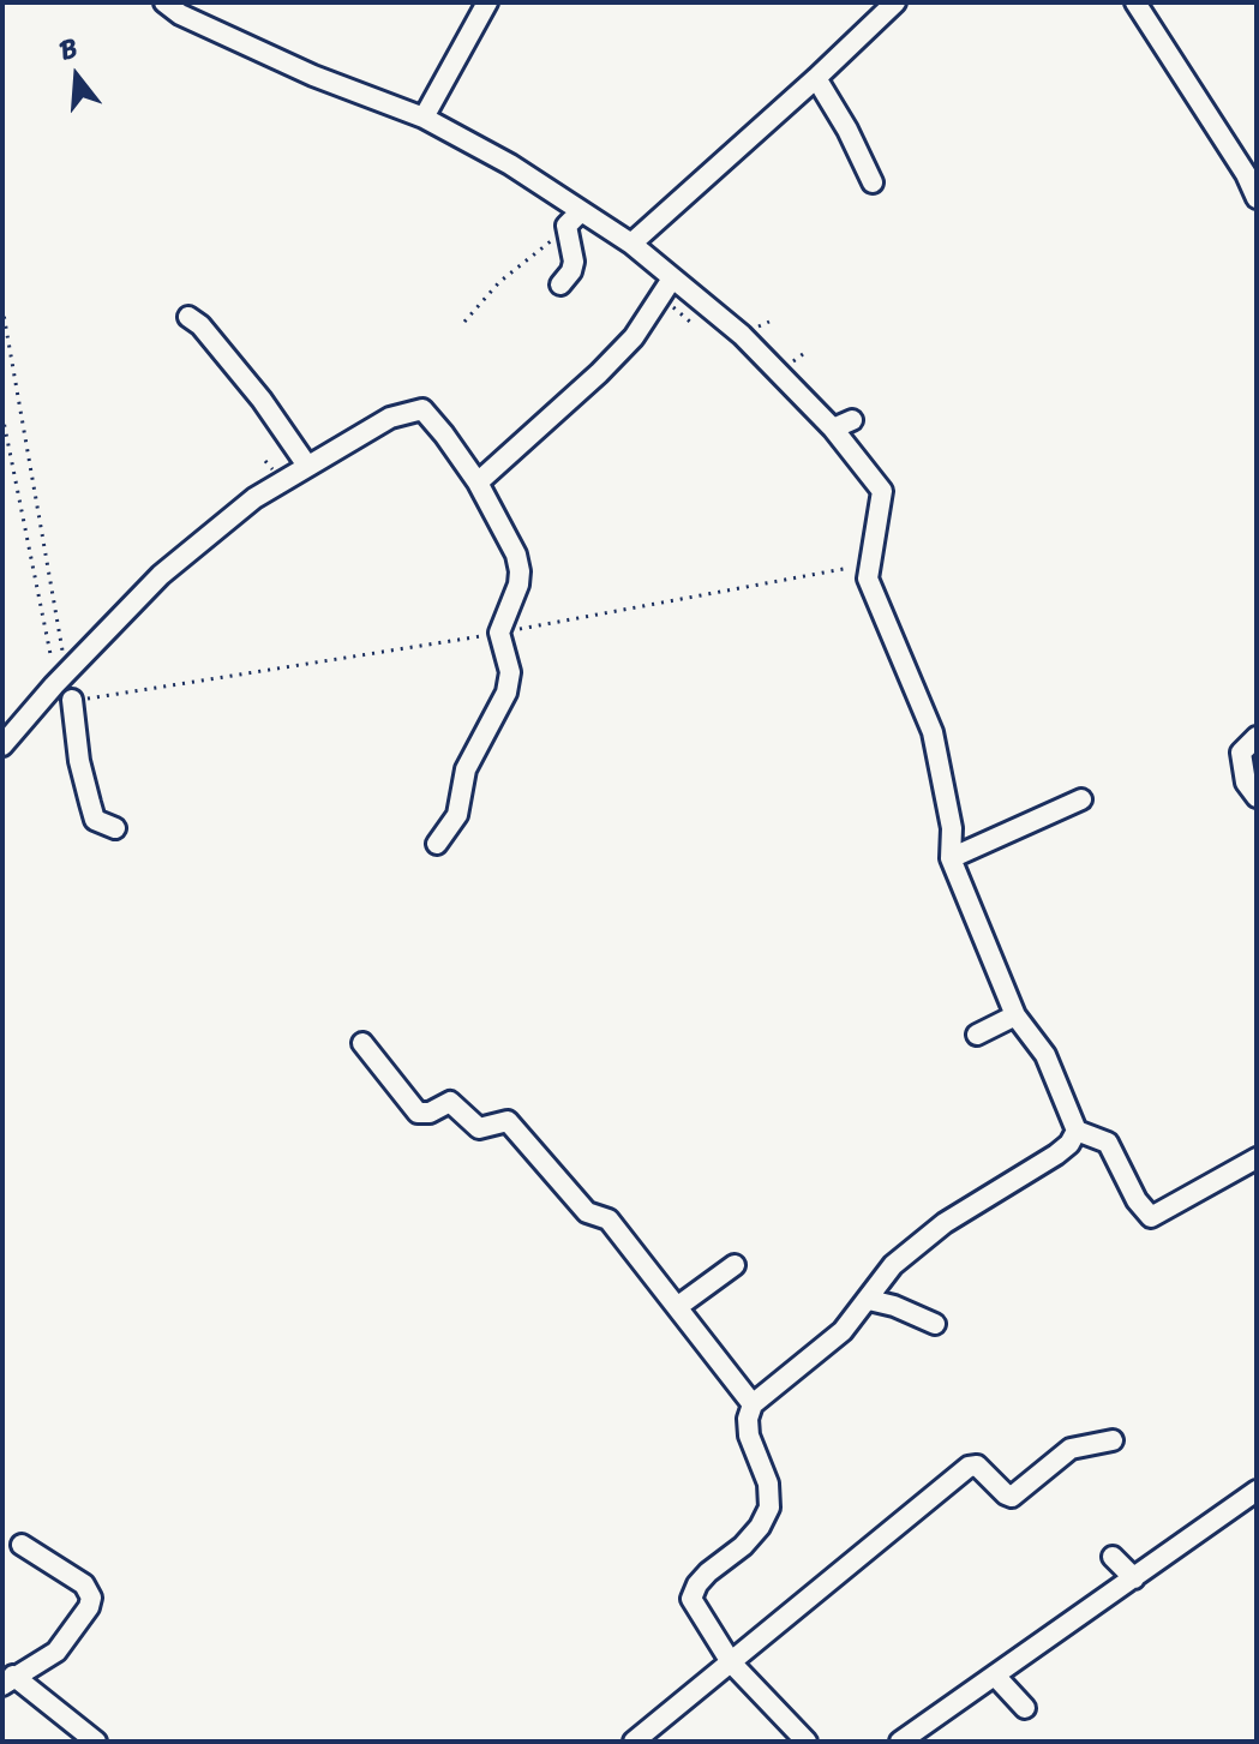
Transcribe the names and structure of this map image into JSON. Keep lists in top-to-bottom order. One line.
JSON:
{"north":"top"}
